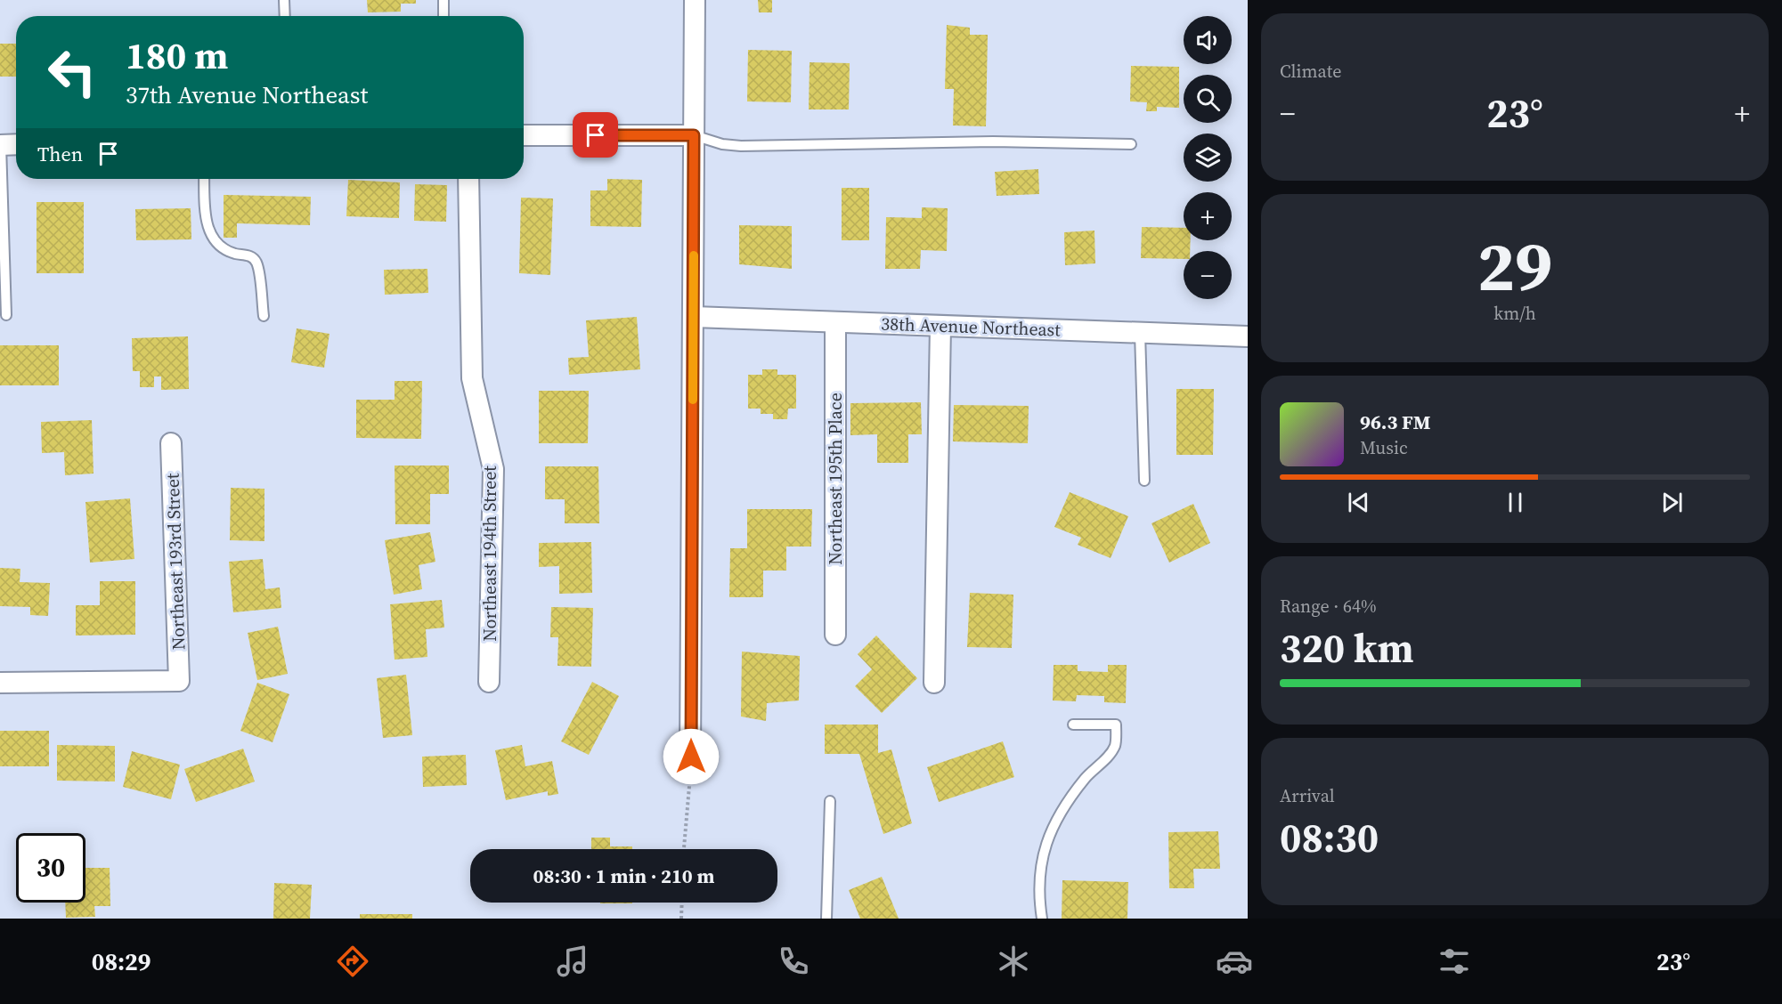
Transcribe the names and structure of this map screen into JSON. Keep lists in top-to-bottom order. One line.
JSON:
{"streets":{"street":["38th Avenue Northeast","Northeast 195th Place","Northeast 194th Street","Northeast 193rd Street"]},"crossings":[["38th Avenue Northeast","Northeast 195th Place"]],"page":{"tile":["Climate",["29","km/h"],["Range · 64%","320 km"],["Arrival","08:30"]],"map_buttons":["+","−"],"turn":["180 m","37th Avenue Northeast"],"heat":["−","23°","+"],"then":"Then","song":["96.3 FM","Music"],"limit":"30","trip":"08:30 · 1 min · 210 m","tabs":["08:29","23°"]}}
